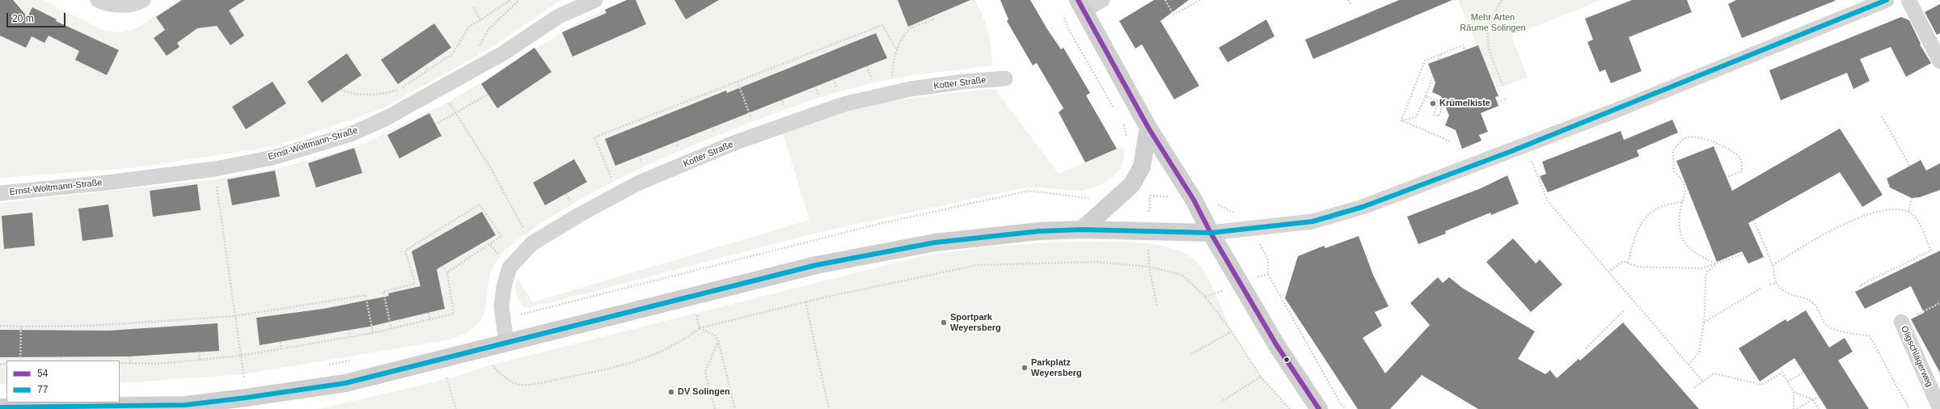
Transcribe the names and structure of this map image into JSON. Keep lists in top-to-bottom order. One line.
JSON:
{"streets":{"street":["Kotter Straße","Ernst-Woltmann-Straße","Oligschlägerweg"]},"parks":["Mehr Arten Räume Solingen"],"places":["Krümelkiste","Sportpark Weyersberg","Parkplatz Weyersberg","DV Solingen"],"lines":["transit line 54","transit line 77"],"legend":["54","77"],"scale_bar":"20 m"}
